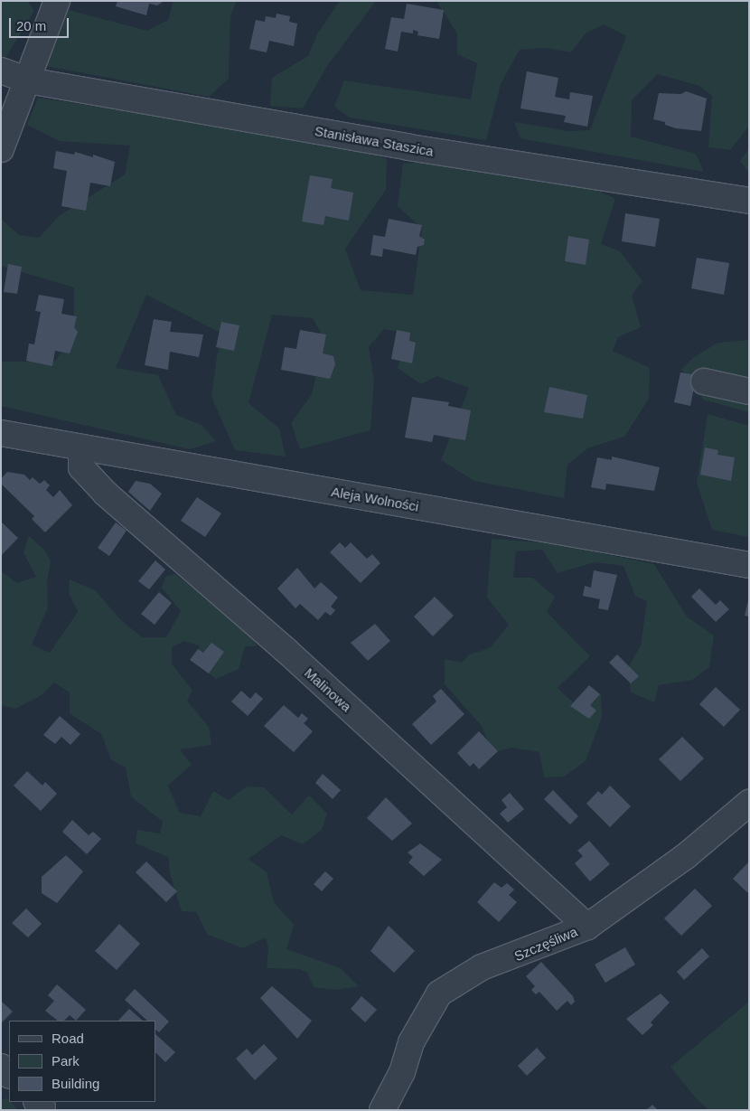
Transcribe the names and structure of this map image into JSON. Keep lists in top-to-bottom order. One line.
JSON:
{"streets":{"street":["Stanisława Staszica","Aleja Wolności","Malinowa","Szczęśliwa"]},"crossings":[["Aleja Wolności","Malinowa"],["Malinowa","Szczęśliwa"]],"legend":["Road","Park","Building"],"scale_bar":"20 m"}
